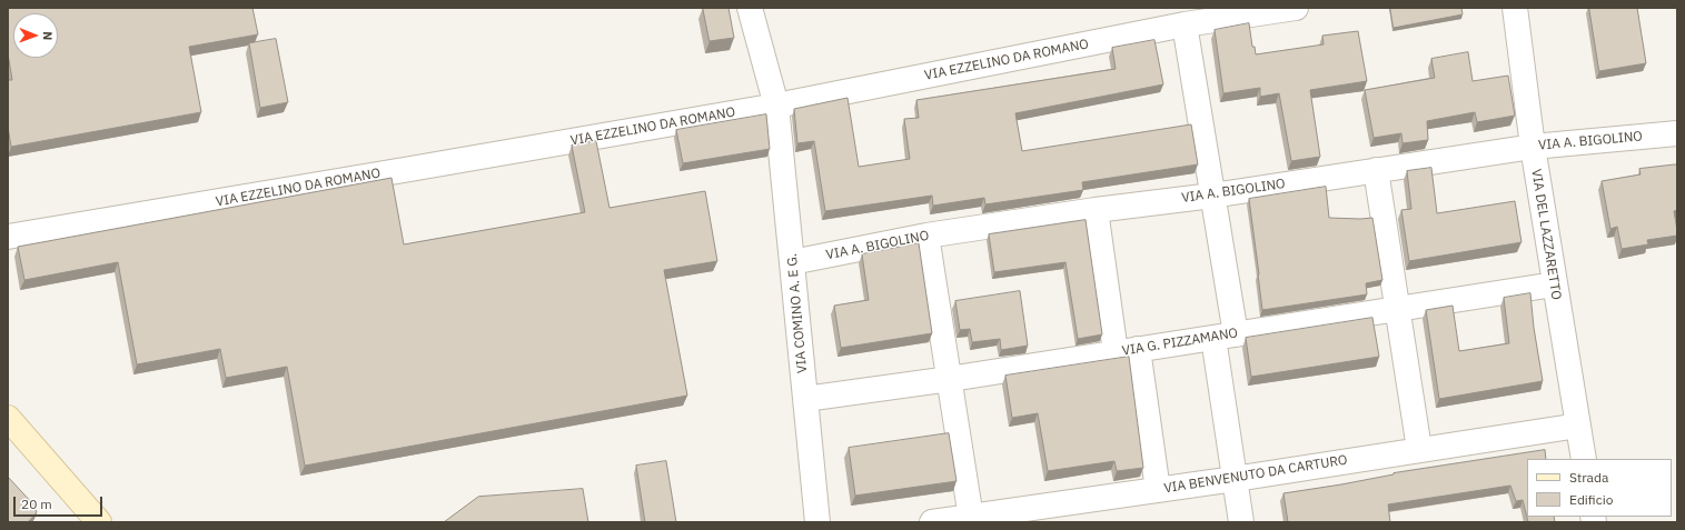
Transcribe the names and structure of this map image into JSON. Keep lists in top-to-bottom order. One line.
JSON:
{"streets":{"street":["VIA EZZELINO DA ROMANO","VIA A. BIGOLINO","VIA DEL LAZZARETTO","VIA COMINO A. E G.","VIA G. PIZZAMANO","VIA BENVENUTO DA CARTURO"]},"crossings":[["VIA EZZELINO DA ROMANO","VIA COMINO A. E G."],["VIA A. BIGOLINO","VIA DEL LAZZARETTO"],["VIA A. BIGOLINO","VIA COMINO A. E G."],["VIA DEL LAZZARETTO","VIA G. PIZZAMANO"],["VIA DEL LAZZARETTO","VIA BENVENUTO DA CARTURO"],["VIA COMINO A. E G.","VIA G. PIZZAMANO"]],"legend":["Strada","Edificio"],"scale_bar":"20 m","north":"right"}
